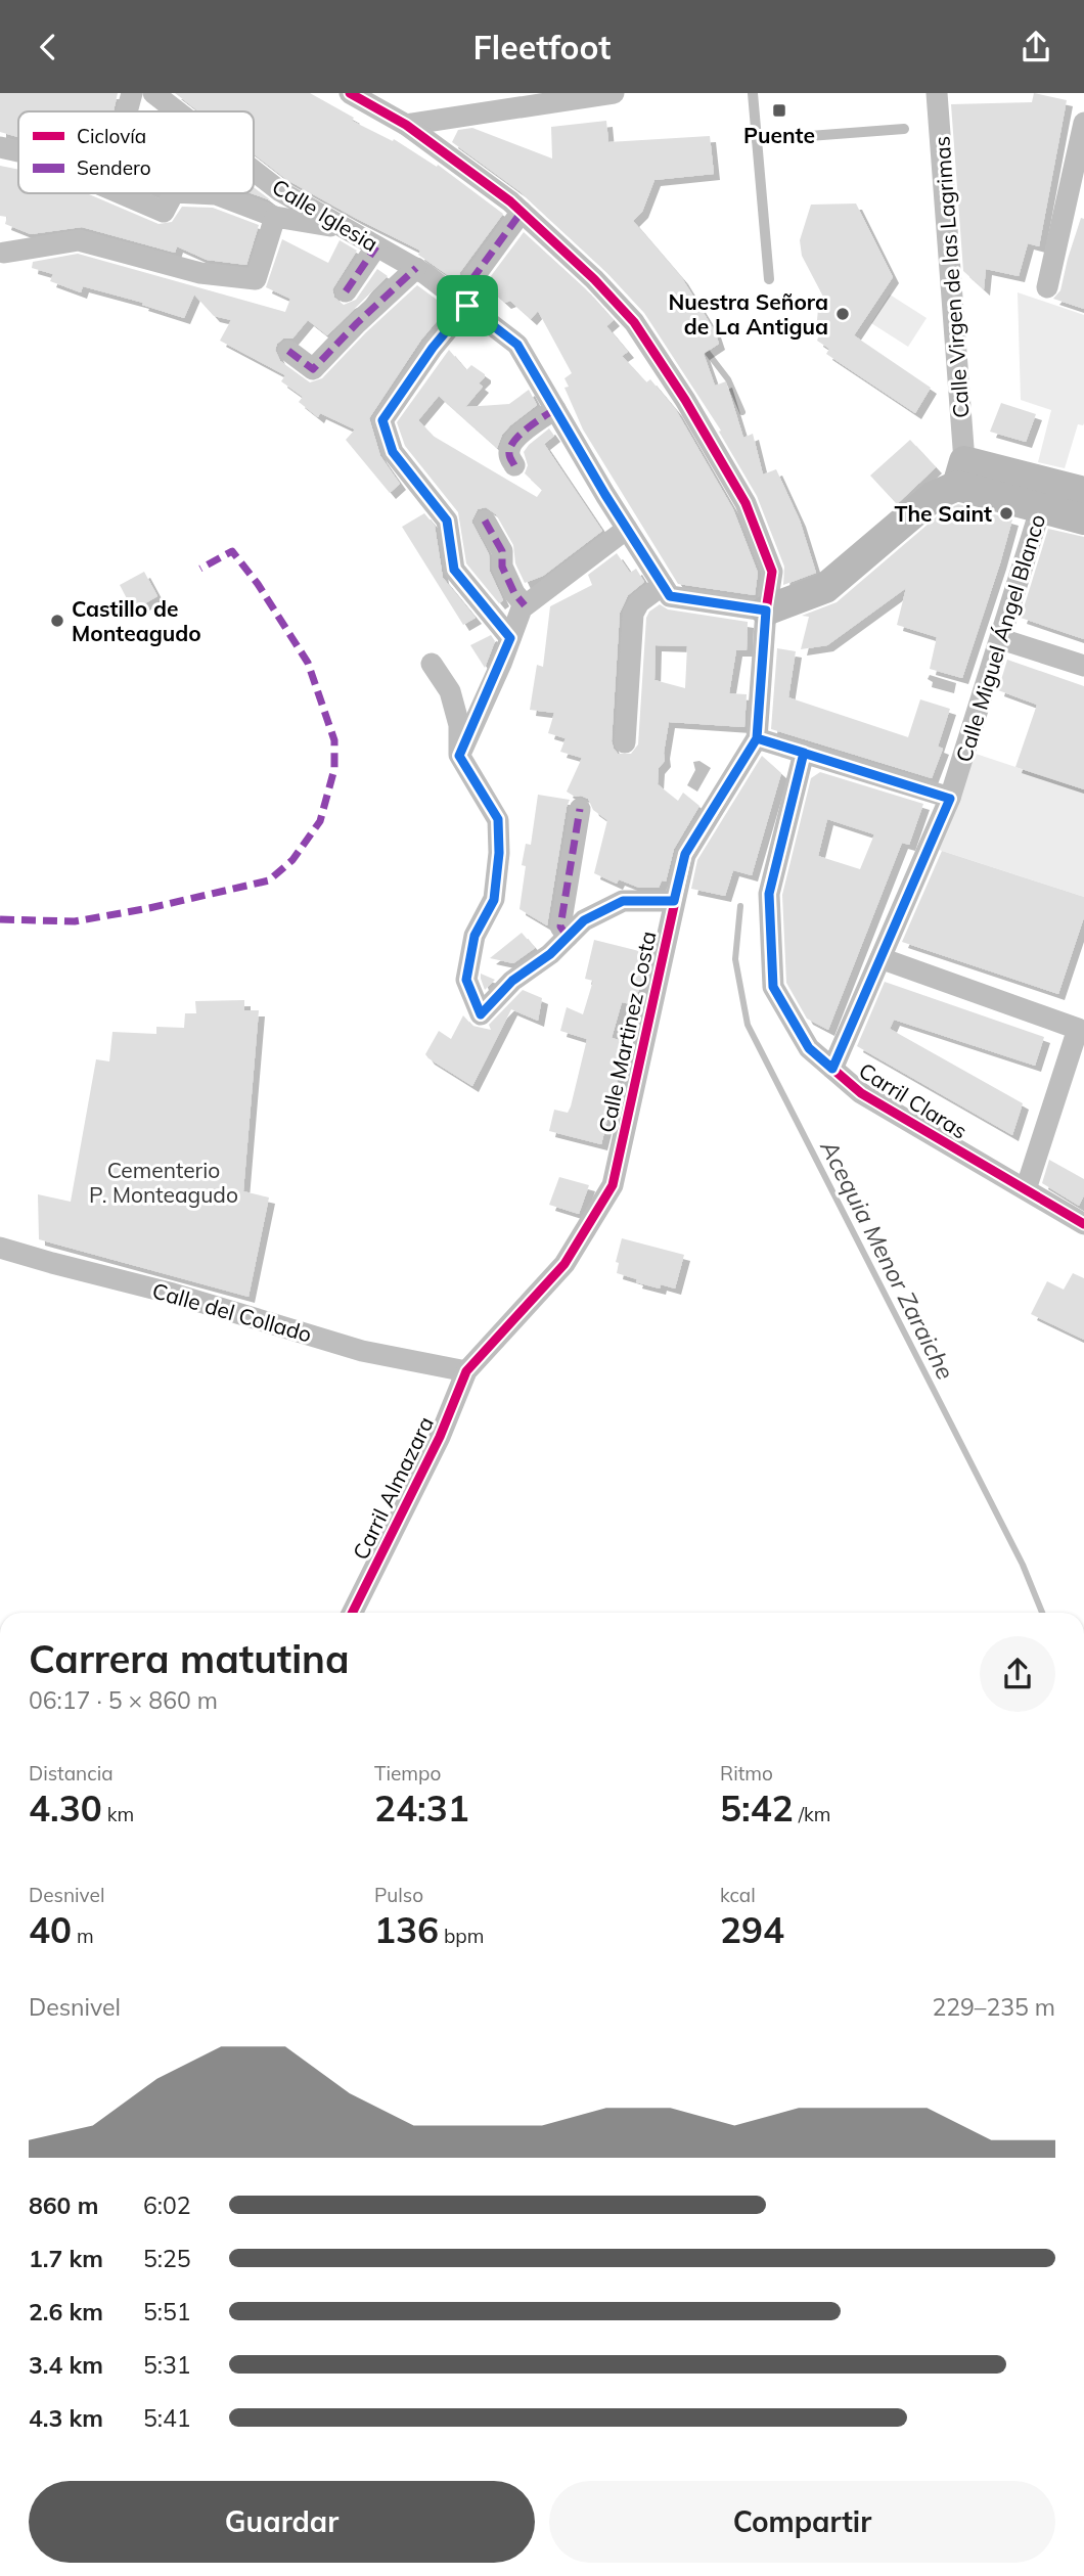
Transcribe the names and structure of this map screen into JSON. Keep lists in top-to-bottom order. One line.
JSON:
{"streets":{"street":["Calle Iglesia","Calle Virgen de las Lagrimas","Calle Miguel Ángel Blanco","Calle Martinez Costa","Carril Claras","Calle del Collado","Carril Almazara"]},"crossings":[["Calle Miguel Ángel Blanco","Carril Claras"],["Calle Martinez Costa","Calle del Collado"],["Calle Martinez Costa","Carril Almazara"],["Calle del Collado","Carril Almazara"]],"water":["Acequia Menor Zaraiche"],"parks":["Cementerio P. Monteagudo"],"places":{"transit":["Puente"],"other":["Nuestra Señora de La Antigua","The Saint","Castillo de Monteagudo"]},"legend":["Ciclovía","Sendero"],"page":{"header":"Fleetfoot","heading":["Carrera matutina","06:17 · 5 × 860 m"],"stats":[["Distancia","4.30 km"],["Tiempo","24:31"],["Ritmo","5:42 /km"],["Desnivel","40 m"],["Pulso","136 bpm"],["kcal","294"]],"chart":["Desnivel","229–235 m"],"list":[{"name":"860 m","note":"6:02"},{"name":"1.7 km","note":"5:25"},{"name":"2.6 km","note":"5:51"},{"name":"3.4 km","note":"5:31"},{"name":"4.3 km","note":"5:41"}],"buttons":["Guardar","Compartir"]}}
